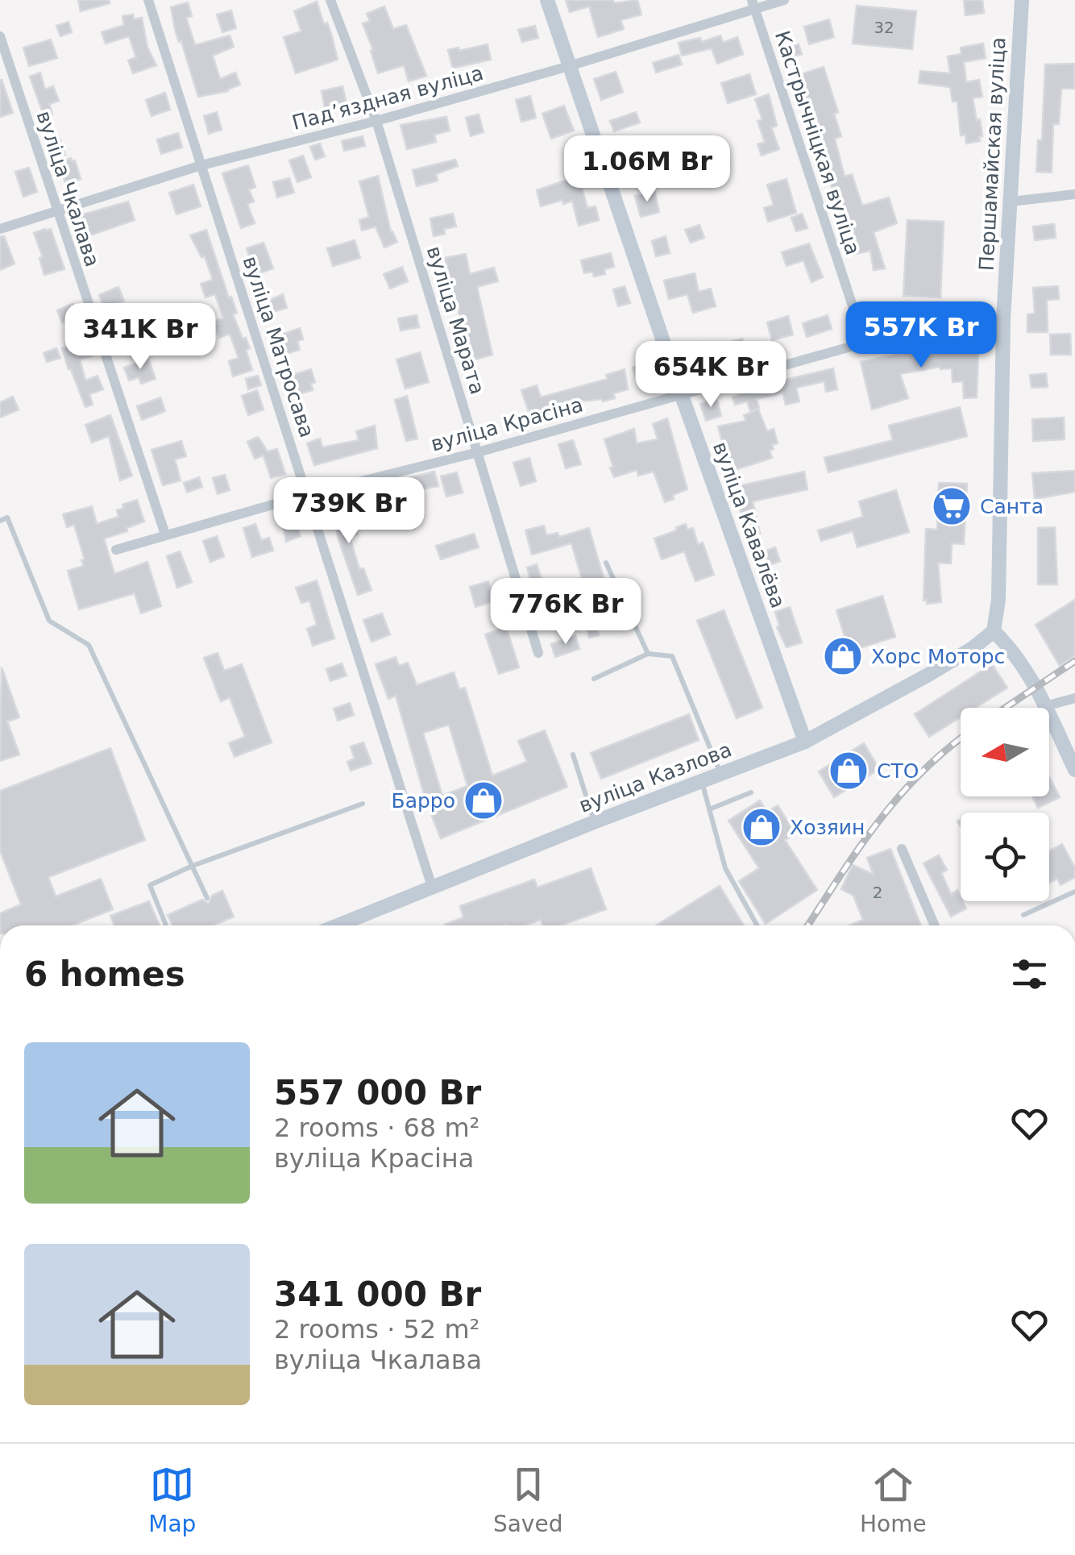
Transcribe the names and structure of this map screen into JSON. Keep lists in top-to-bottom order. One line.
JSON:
{"streets":{"main road":["Першамайская вуліца","вуліца Кавалёва","вуліца Казлова"],"street":["Падʼяздная вуліца","Кастрычніцкая вуліца","вуліца Чкалава","вуліца Марата","вуліца Матросава","вуліца Красіна"]},"crossings":[["Падʼяздная вуліца","Кастрычніцкая вуліца"],["Падʼяздная вуліца","вуліца Чкалава"],["Падʼяздная вуліца","вуліца Марата"],["Падʼяздная вуліца","вуліца Матросава"],["Падʼяздная вуліца","вуліца Кавалёва"],["Кастрычніцкая вуліца","вуліца Красіна"],["Першамайская вуліца","вуліца Красіна"],["Першамайская вуліца","вуліца Казлова"],["вуліца Чкалава","вуліца Красіна"],["вуліца Марата","вуліца Красіна"],["вуліца Матросава","вуліца Красіна"],["вуліца Матросава","вуліца Казлова"],["вуліца Красіна","вуліца Кавалёва"],["вуліца Кавалёва","вуліца Казлова"]],"places":{"supermarket":["Санта"],"shop":["Хорс Моторс","СТО","Барро","Хозяин"]},"house_numbers":["32","2"],"north":"left","page":{"price":["1.06M Br","557K Br","341K Br","654K Br","739K Br","776K Br"],"heading":"6 homes","list":[{"name":"557 000 Br","note":"2 rooms · 68 m² · вуліца Красіна"},{"name":"341 000 Br","note":"2 rooms · 52 m² · вуліца Чкалава"}],"tabs":["Map","Saved","Home"]}}
